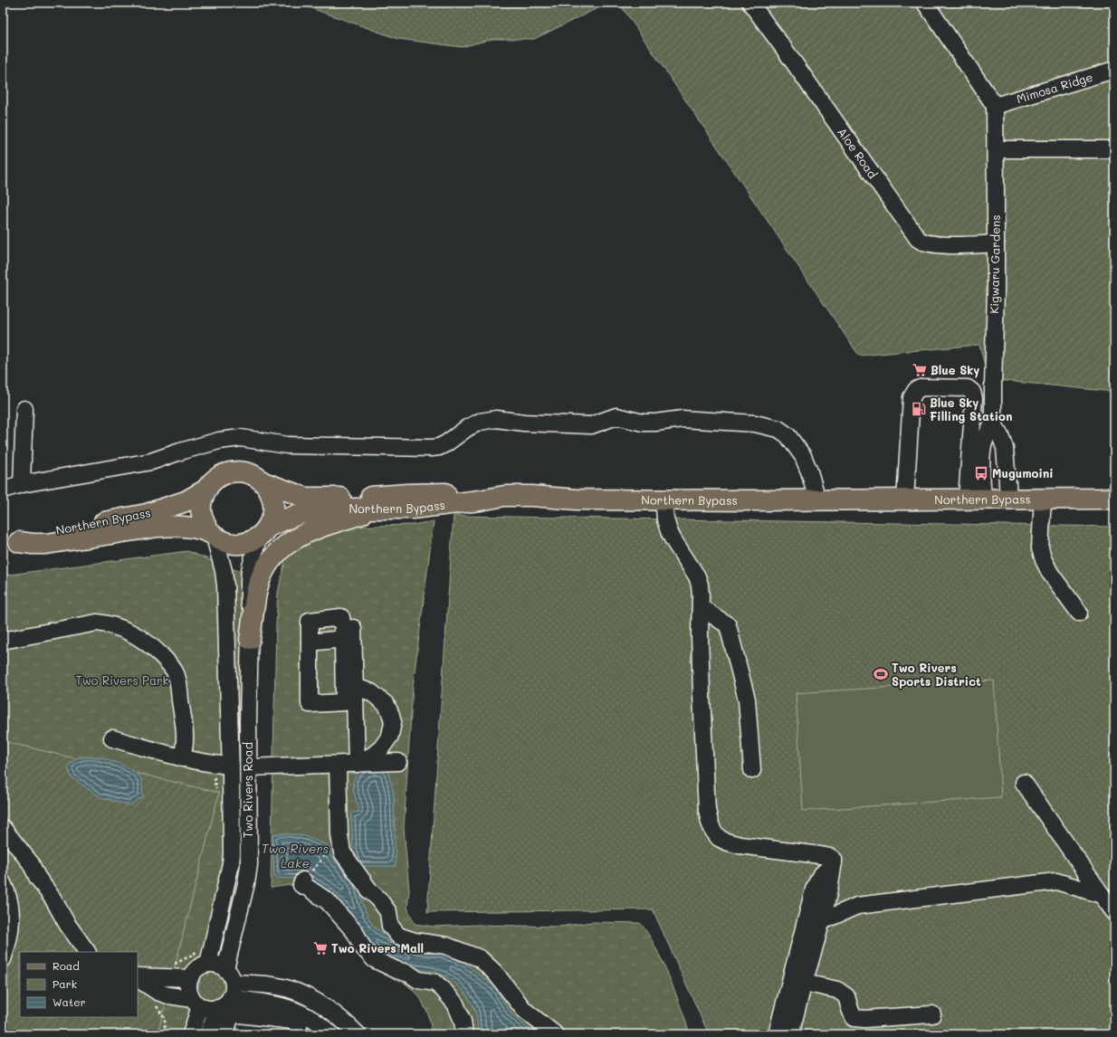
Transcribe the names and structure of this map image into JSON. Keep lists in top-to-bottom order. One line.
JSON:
{"streets":{"main road":["Northern Bypass"],"street":["Mimosa Ridge","Aloe Road","Kigwaru Gardens","Two Rivers Road"]},"crossings":[["Mimosa Ridge","Kigwaru Gardens"],["Aloe Road","Kigwaru Gardens"],["Kigwaru Gardens","Northern Bypass"],["Northern Bypass","Two Rivers Road"]],"water":["Two Rivers Lake"],"parks":["Two Rivers Park"],"places":{"supermarket":["Blue Sky","Two Rivers Mall"],"fuel station":["Blue Sky Filling Station"],"bus stop":["Mugumoini"],"sports":["Two Rivers Sports District"]},"legend":["Road","Park","Water"]}
